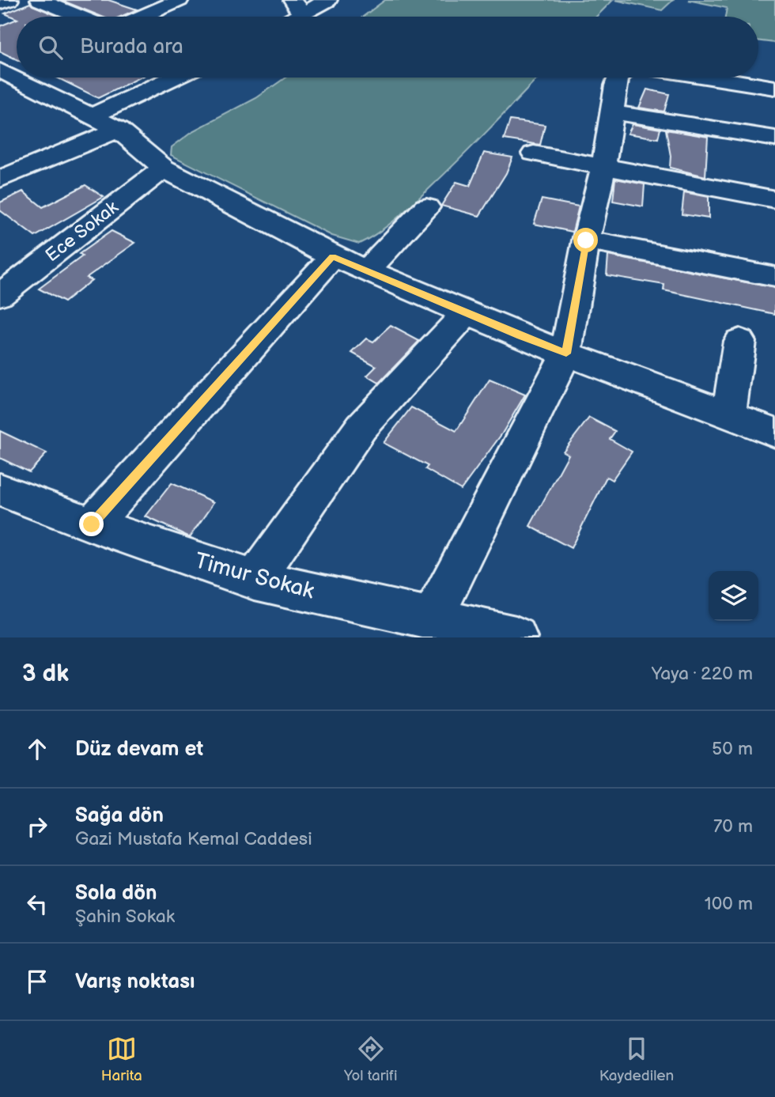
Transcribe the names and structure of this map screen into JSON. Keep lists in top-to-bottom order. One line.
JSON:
{"streets":{"street":["Ece Sokak","Timur Sokak"]},"page":{"search":"Burada ara","heading":["3 dk","Yaya · 220 m"],"list":[["Düz devam et","50 m"],["Sağa dön","Gazi Mustafa Kemal Caddesi","70 m"],["Sola dön","Şahin Sokak","100 m"],"Varış noktası"],"nav":["Harita","Yol tarifi","Kaydedilen"]}}
